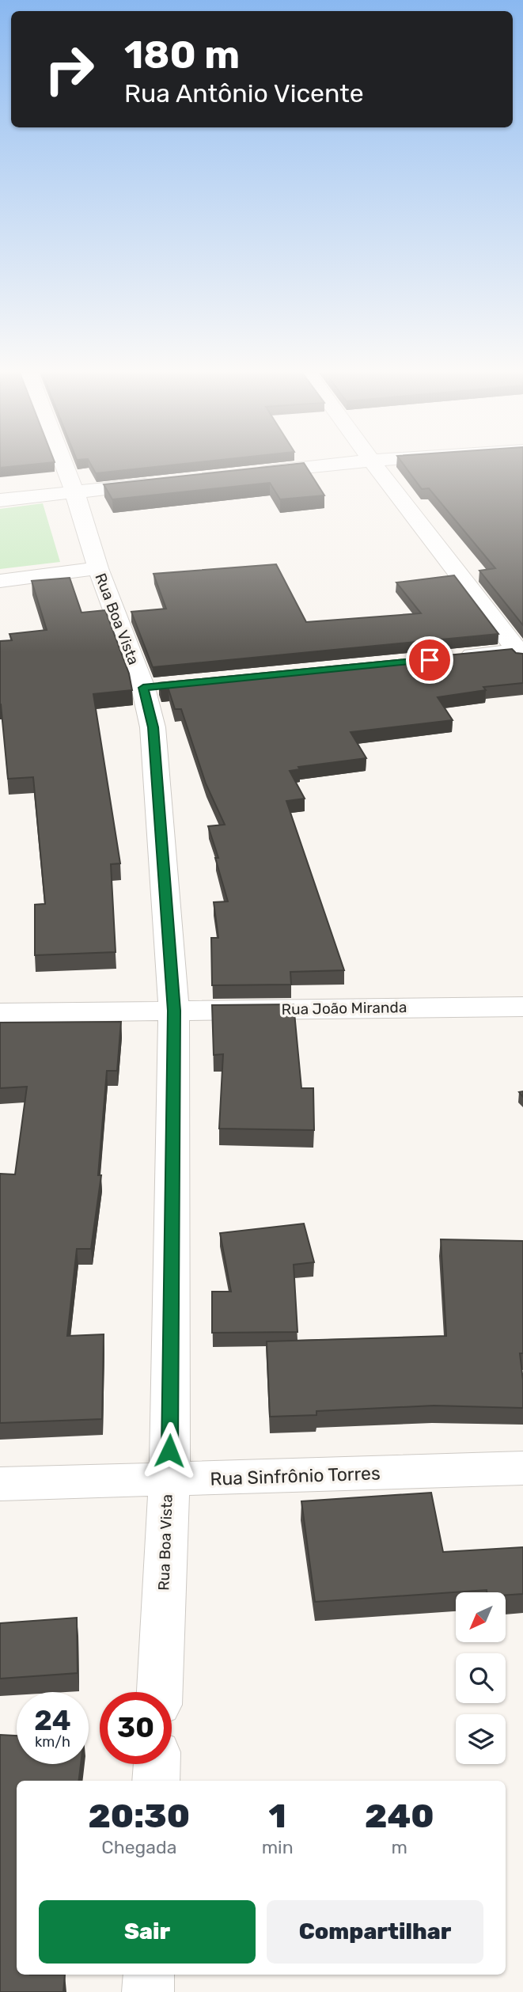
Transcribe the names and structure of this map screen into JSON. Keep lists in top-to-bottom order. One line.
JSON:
{"streets":{"street":["Rua Boa Vista","Rua João Miranda","Rua Sinfrônio Torres"]},"crossings":[["Rua Boa Vista","Rua João Miranda"],["Rua Boa Vista","Rua Sinfrônio Torres"]],"north":"bottom left","page":{"turn":["180 m","Rua Antônio Vicente"],"speed":"24 km/h","limit":"30","eta":["20:30","Chegada","1","min","240","m"],"buttons":["Sair","Compartilhar"]}}
